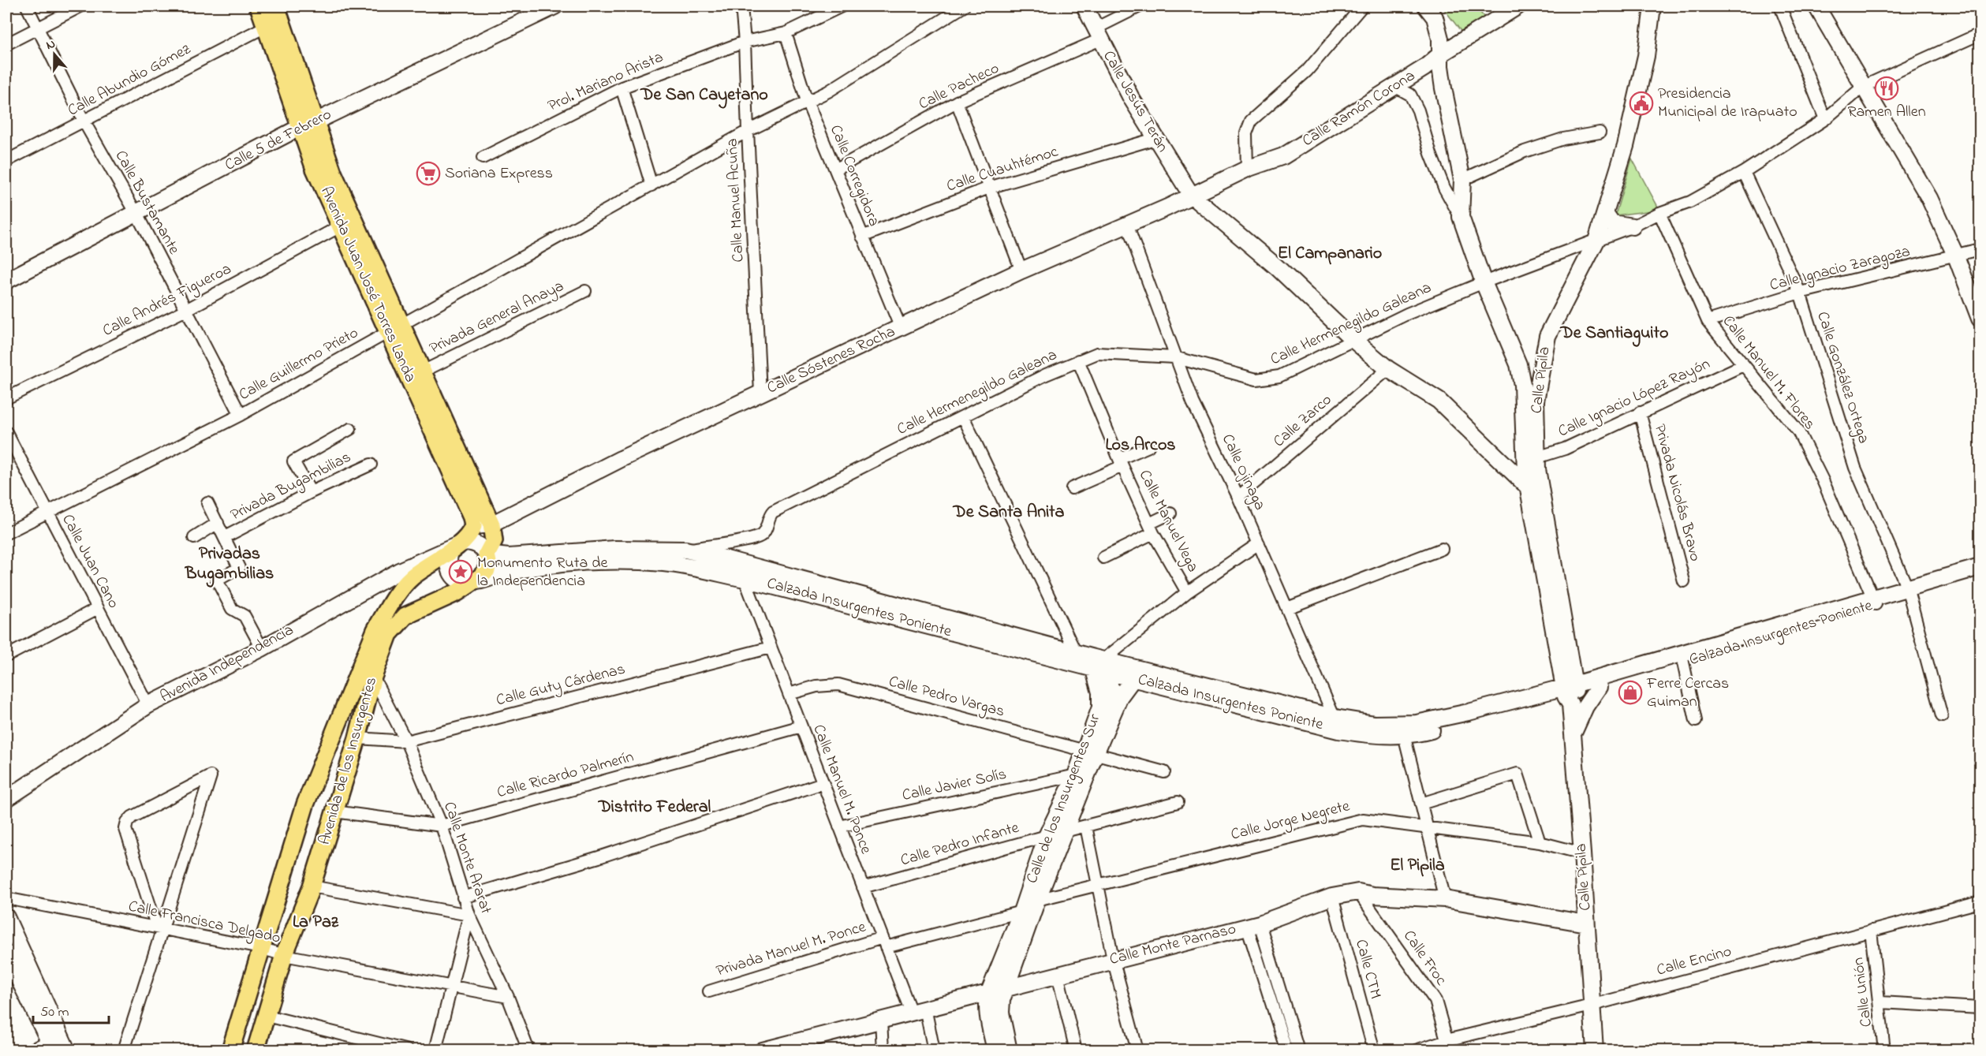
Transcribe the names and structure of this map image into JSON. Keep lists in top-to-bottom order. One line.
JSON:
{"streets":{"main road":["Avenida Juan José Torres Landa","Avenida de los Insurgentes"],"street":["Calle Abundio Gómez","Prol. Mariano Arista","Calle Pacheco","Calle Jesús Terán","Calle Ramón Corona","Calle 5 de Febrero","Calle Cuauhtémoc","Calle Corregidora","Calle Manuel Acuña","Calle Bustamante","Calle Ignacio Zaragoza","Calle Andrés Figueroa","Privada General Anaya","Calle Hermenegildo Galeana","Calle Sóstenes Rocha","Calle Guillermo Prieto","Calle Manuel M. Flores","Calle González Ortega","Calle Pípila","Calle Ignacio López Rayón","Calle Zarco","Calle Ojinaga","Privada Bugambilias","Privada Nicolás Bravo","Calle Manuel Vega","Calle Juan Cano","Calzada Insurgentes Poniente","Avenida Independencia","Calle Guty Cárdenas","Calle Pedro Vargas","Calle Ricardo Palmerín","Calle Javier Solís","Calle Manuel M. Ponce","Calle de los Insurgentes Sur","Calle Jorge Negrete","Calle Pedro Infante","Calle Monte Ararat","Calle Francisca Delgado","Calle Monte Parnaso","Privada Manuel M. Ponce","Calle Froc","Calle Encino","Calle CTM","Calle Unión"]},"crossings":[["Calle Abundio Gómez","Calle Bustamante"],["Calle Abundio Gómez","Avenida Juan José Torres Landa"],["Prol. Mariano Arista","Calle Corregidora"],["Prol. Mariano Arista","Calle Manuel Acuña"],["Calle Pacheco","Calle Jesús Terán"],["Calle Pacheco","Calle Corregidora"],["Calle Jesús Terán","Calle Ramón Corona"],["Calle Jesús Terán","Calle Cuauhtémoc"],["Calle Jesús Terán","Calle Hermenegildo Galeana"],["Calle Jesús Terán","Calle Sóstenes Rocha"],["Calle Jesús Terán","Calle Pípila"],["Calle Jesús Terán","Calle Zarco"],["Calle Ramón Corona","Calle Sóstenes Rocha"],["Calle 5 de Febrero","Calle Bustamante"],["Calle 5 de Febrero","Avenida Juan José Torres Landa"],["Calle Cuauhtémoc","Calle Corregidora"],["Calle Corregidora","Calle Sóstenes Rocha"],["Calle Corregidora","Calle Guillermo Prieto"],["Calle Manuel Acuña","Calle Sóstenes Rocha"],["Calle Manuel Acuña","Calle Guillermo Prieto"],["Calle Bustamante","Calle Andrés Figueroa"],["Calle Bustamante","Calle Guillermo Prieto"],["Calle Ignacio Zaragoza","Calle Manuel M. Flores"],["Calle Ignacio Zaragoza","Calle González Ortega"],["Avenida Juan José Torres Landa","Calle Andrés Figueroa"],["Avenida Juan José Torres Landa","Privada General Anaya"],["Avenida Juan José Torres Landa","Calle Sóstenes Rocha"],["Avenida Juan José Torres Landa","Calle Guillermo Prieto"],["Avenida Juan José Torres Landa","Calzada Insurgentes Poniente"],["Avenida Juan José Torres Landa","Avenida Independencia"],["Avenida Juan José Torres Landa","Avenida de los Insurgentes"],["Calle Hermenegildo Galeana","Calle Manuel M. Flores"],["Calle Hermenegildo Galeana","Calle González Ortega"],["Calle Hermenegildo Galeana","Calle Pípila"],["Calle Hermenegildo Galeana","Calle Ojinaga"],["Calle Hermenegildo Galeana","Calle Manuel Vega"],["Calle Hermenegildo Galeana","Calzada Insurgentes Poniente"],["Calle Sóstenes Rocha","Calle Ojinaga"],["Calle Guillermo Prieto","Calle Juan Cano"],["Calle Manuel M. Flores","Calle Ignacio López Rayón"],["Calle Manuel M. Flores","Calzada Insurgentes Poniente"],["Calle González Ortega","Calzada Insurgentes Poniente"],["Calle Pípila","Calle Ignacio López Rayón"],["Calle Pípila","Calzada Insurgentes Poniente"],["Calle Pípila","Calle Jorge Negrete"],["Calle Pípila","Calle Monte Parnaso"],["Calle Pípila","Calle Encino"],["Calle Ignacio López Rayón","Privada Nicolás Bravo"],["Calle Zarco","Calle Ojinaga"],["Calle Ojinaga","Calzada Insurgentes Poniente"],["Privada Bugambilias","Avenida Independencia"],["Calle Juan Cano","Avenida Independencia"],["Calzada Insurgentes Poniente","Avenida Independencia"],["Calzada Insurgentes Poniente","Avenida de los Insurgentes"],["Calzada Insurgentes Poniente","Calle Manuel M. Ponce"],["Calzada Insurgentes Poniente","Calle de los Insurgentes Sur"],["Avenida Independencia","Avenida de los Insurgentes"],["Calle Guty Cárdenas","Avenida de los Insurgentes"],["Calle Guty Cárdenas","Calle Manuel M. Ponce"],["Calle Guty Cárdenas","Calle Monte Ararat"],["Calle Pedro Vargas","Calle Manuel M. Ponce"],["Calle Pedro Vargas","Calle de los Insurgentes Sur"],["Avenida de los Insurgentes","Calle Ricardo Palmerín"],["Avenida de los Insurgentes","Calle Monte Ararat"],["Avenida de los Insurgentes","Calle Francisca Delgado"],["Calle Ricardo Palmerín","Calle Manuel M. Ponce"],["Calle Ricardo Palmerín","Calle Monte Ararat"],["Calle Javier Solís","Calle Manuel M. Ponce"],["Calle Javier Solís","Calle de los Insurgentes Sur"],["Calle Manuel M. Ponce","Calle Pedro Infante"],["Calle Manuel M. Ponce","Calle Monte Parnaso"],["Calle Manuel M. Ponce","Privada Manuel M. Ponce"],["Calle de los Insurgentes Sur","Calle Jorge Negrete"],["Calle de los Insurgentes Sur","Calle Pedro Infante"],["Calle de los Insurgentes Sur","Calle Monte Parnaso"],["Calle Monte Ararat","Calle Francisca Delgado"],["Calle Monte Parnaso","Calle Froc"],["Calle Monte Parnaso","Calle CTM"],["Calle Froc","Calle Encino"],["Calle Encino","Calle Unión"]],"districts":["De San Cayetano","El Campanario","De Santiaguito","Los Arcos","De Santa Anita","Privadas Bugambilias","Distrito Federal","El Pipila","La Paz"],"places":{"restaurant":["Ramen Allen"],"public building":["Presidencia Municipal de Irapuato"],"supermarket":["Soriana Express"],"place":["Monumento Ruta de la Independencia"],"shop":["Ferre Cercas Guiman"]},"scale_bar":"50 m","north":"top"}
